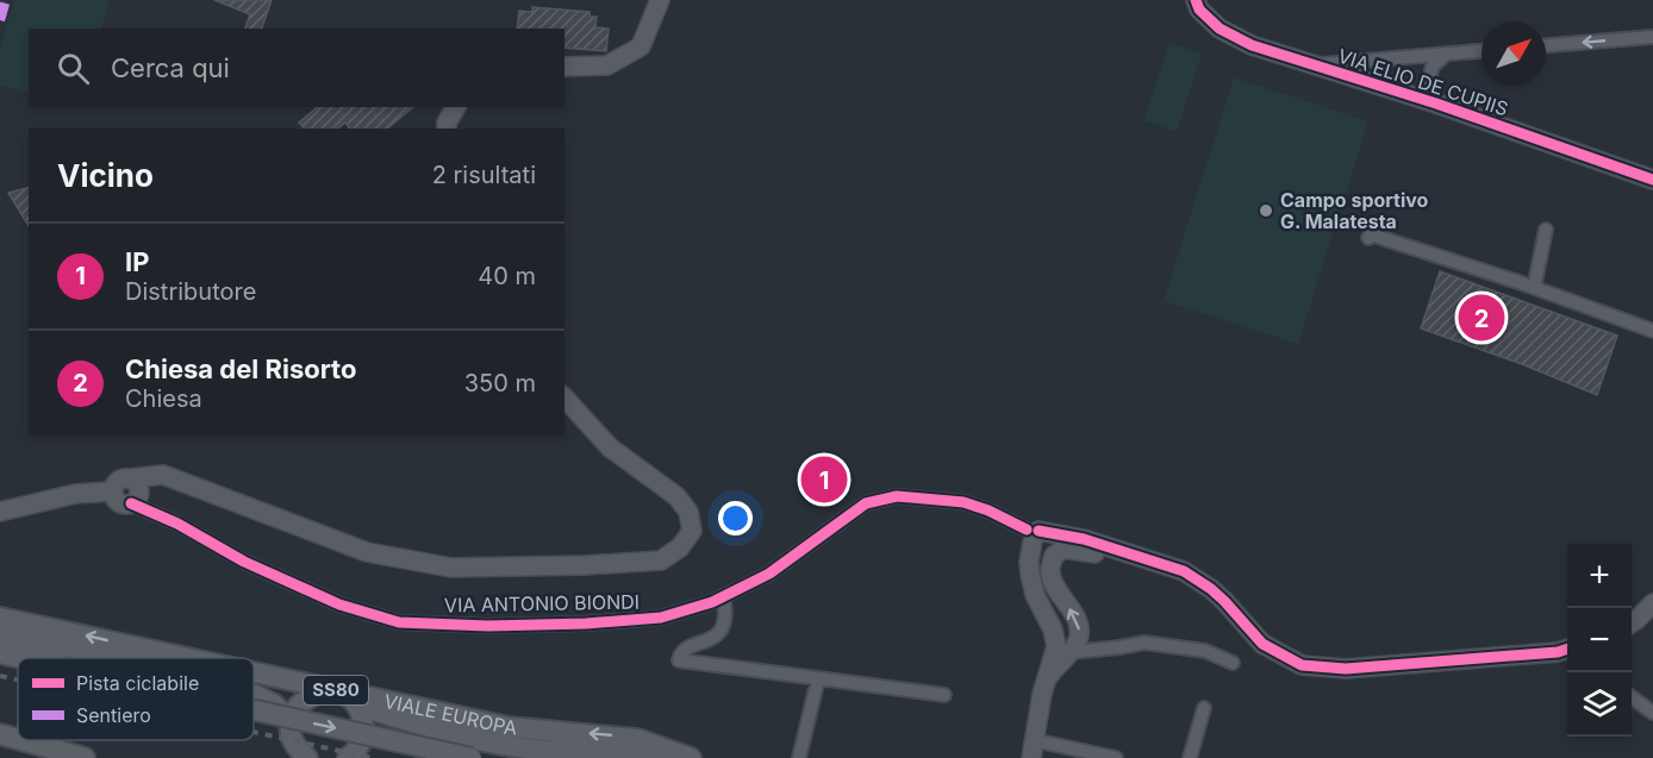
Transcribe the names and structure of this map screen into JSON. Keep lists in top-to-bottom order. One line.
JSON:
{"streets":{"main road":["SS80","VIALE EUROPA"],"street":["VIA ELIO DE CUPIIS","VIA ANTONIO BIONDI"]},"crossings":[["SS80","VIALE EUROPA"]],"places":["Campo sportivo G. Malatesta"],"legend":["Pista ciclabile","Sentiero"],"north":"top right","page":{"search":"Cerca qui","heading":["Vicino","2 risultati"],"list":[{"mark":"1","name":"IP","note":"Distributore","value":"40 m"},{"mark":"2","name":"Chiesa del Risorto","note":"Chiesa","value":"350 m"}],"pins":["2","1"],"map_buttons":["+","−"]}}
